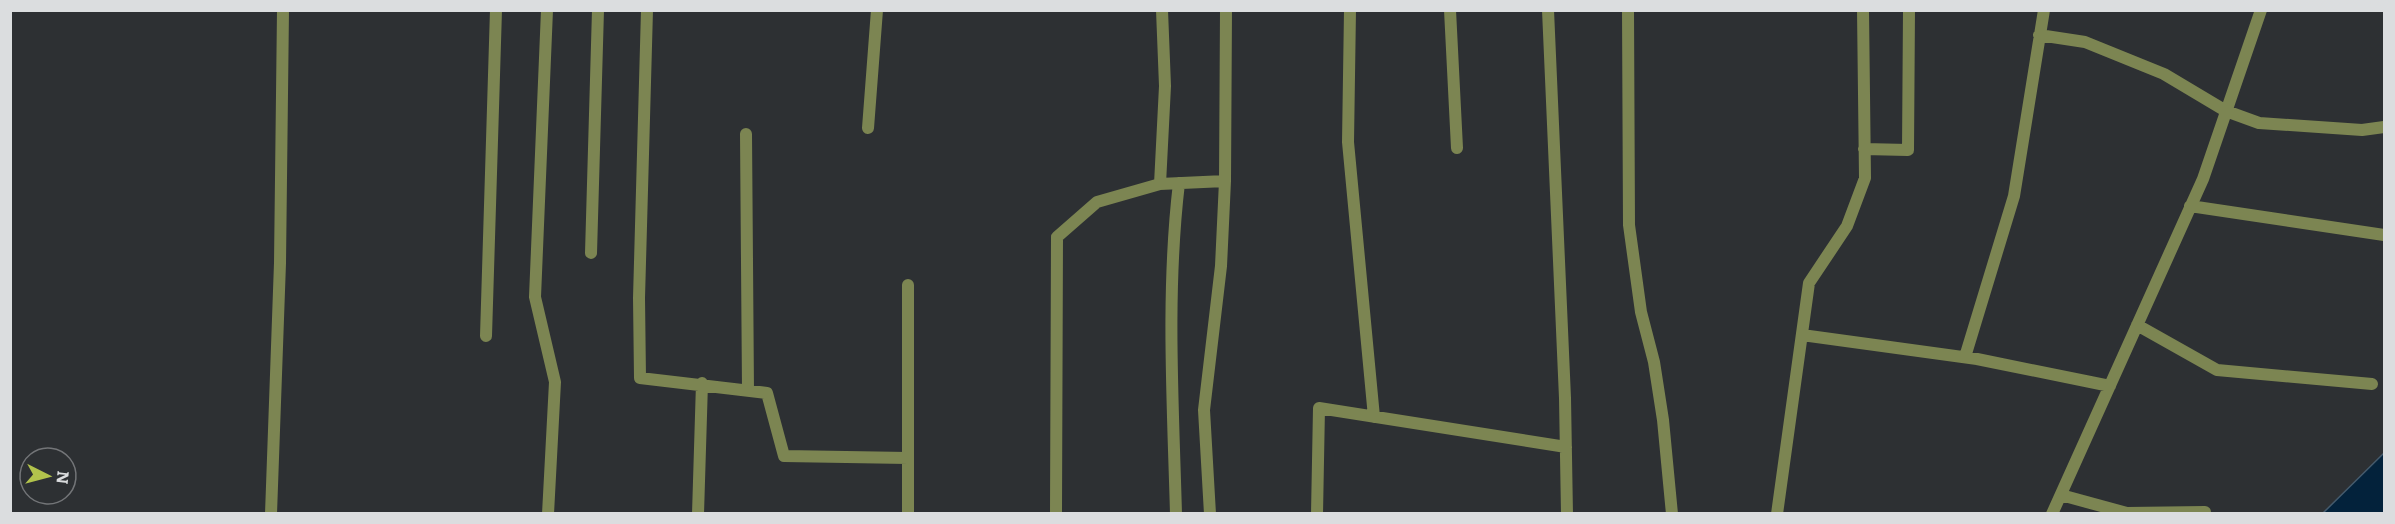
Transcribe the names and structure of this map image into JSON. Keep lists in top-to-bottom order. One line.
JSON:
{"north":"right"}
